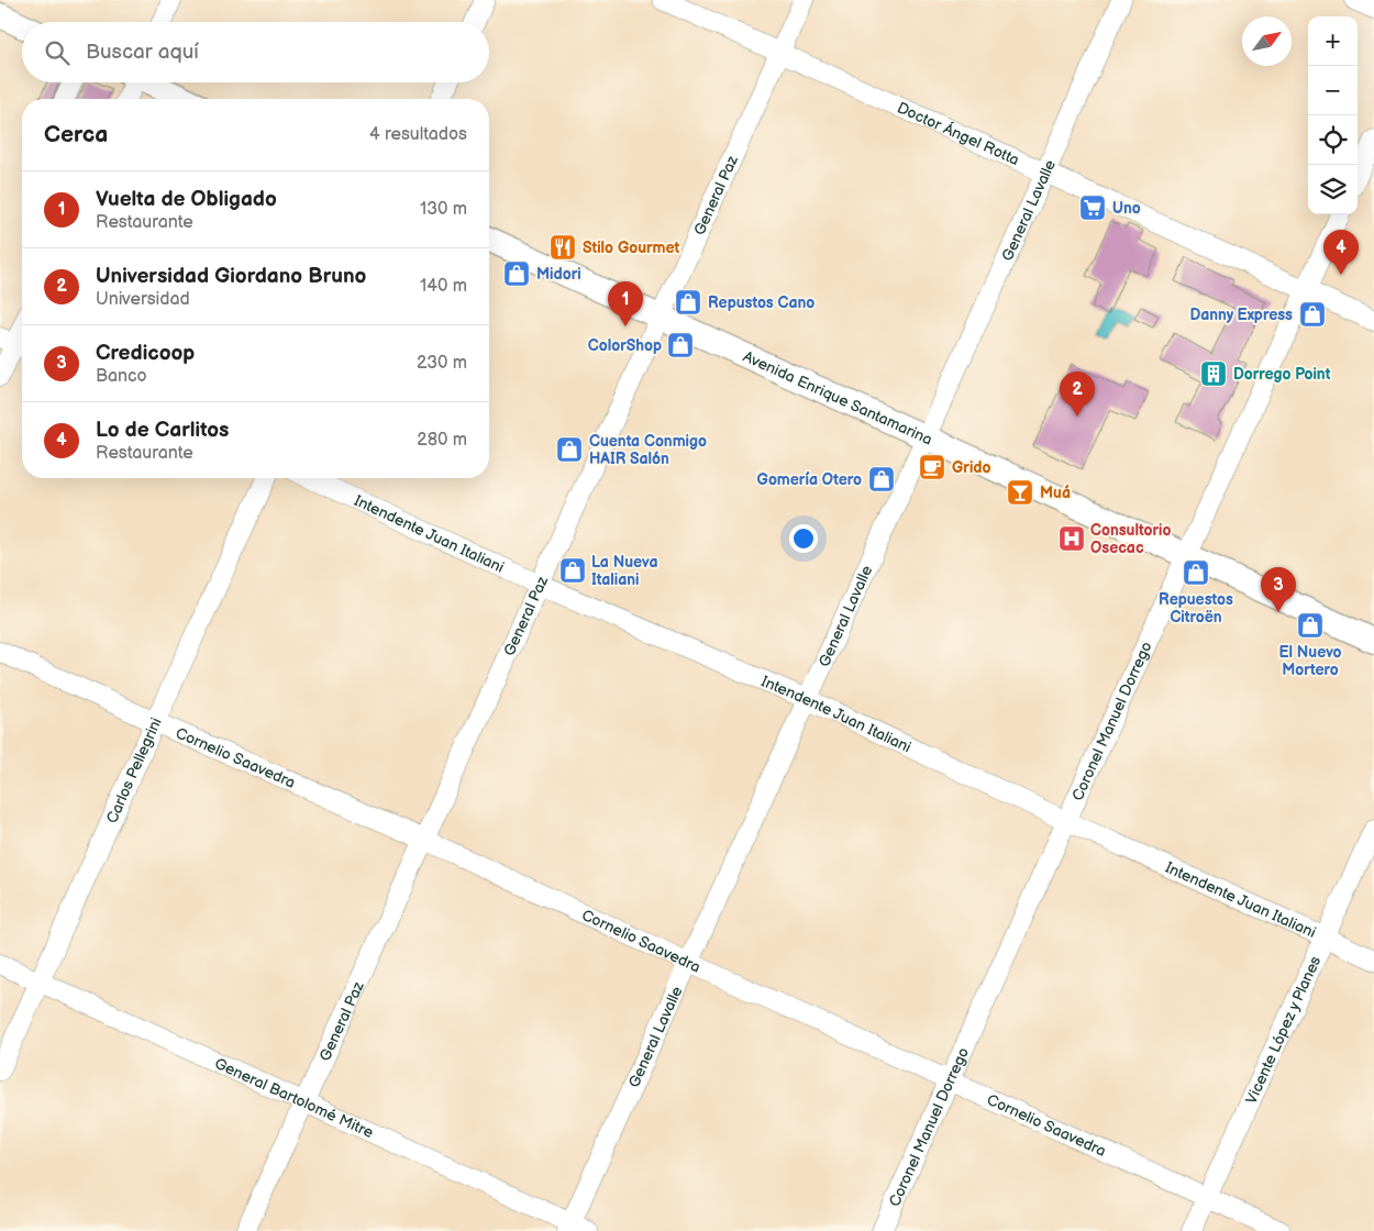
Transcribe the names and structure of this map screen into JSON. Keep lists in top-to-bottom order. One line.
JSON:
{"streets":{"main road":["Avenida Enrique Santamarina"],"street":["Doctor Ángel Rotta","General Paz","General Lavalle","Intendente Juan Italiani","Coronel Manuel Dorrego","Cornelio Saavedra","Carlos Pellegrini","Vicente López y Planes","General Bartolomé Mitre"]},"crossings":[["Doctor Ángel Rotta","General Paz"],["Doctor Ángel Rotta","General Lavalle"],["Doctor Ángel Rotta","Coronel Manuel Dorrego"],["General Paz","Avenida Enrique Santamarina"],["General Paz","Intendente Juan Italiani"],["General Paz","Cornelio Saavedra"],["General Paz","General Bartolomé Mitre"],["General Lavalle","Avenida Enrique Santamarina"],["General Lavalle","Intendente Juan Italiani"],["General Lavalle","Cornelio Saavedra"],["General Lavalle","General Bartolomé Mitre"],["Avenida Enrique Santamarina","Coronel Manuel Dorrego"],["Intendente Juan Italiani","Coronel Manuel Dorrego"],["Intendente Juan Italiani","Vicente López y Planes"],["Coronel Manuel Dorrego","Cornelio Saavedra"],["Cornelio Saavedra","Carlos Pellegrini"],["Cornelio Saavedra","Vicente López y Planes"],["Carlos Pellegrini","General Bartolomé Mitre"]],"places":{"supermarket":["Uno"],"restaurant":["Stilo Gourmet"],"shop":["Midori","Repustos Cano","Danny Express","ColorShop","Cuenta Conmigo HAIR Salón","Gomería Otero","La Nueva Italiani","Repuestos Citroën","El Nuevo Mortero"],"building":["Dorrego Point"],"cafe":["Grido"],"bar":["Muá"],"hospital":["Consultorio Osecac"]},"north":"top right","page":{"map_buttons":["+","−"],"search":"Buscar aquí","heading":["Cerca","4 resultados"],"list":[{"mark":"1","name":"Vuelta de Obligado","note":"Restaurante","value":"130 m"},{"mark":"2","name":"Universidad Giordano Bruno","note":"Universidad","value":"140 m"},{"mark":"3","name":"Credicoop","note":"Banco","value":"230 m"},{"mark":"4","name":"Lo de Carlitos","note":"Restaurante","value":"280 m"}],"pins":["4","1","2","3"]}}
